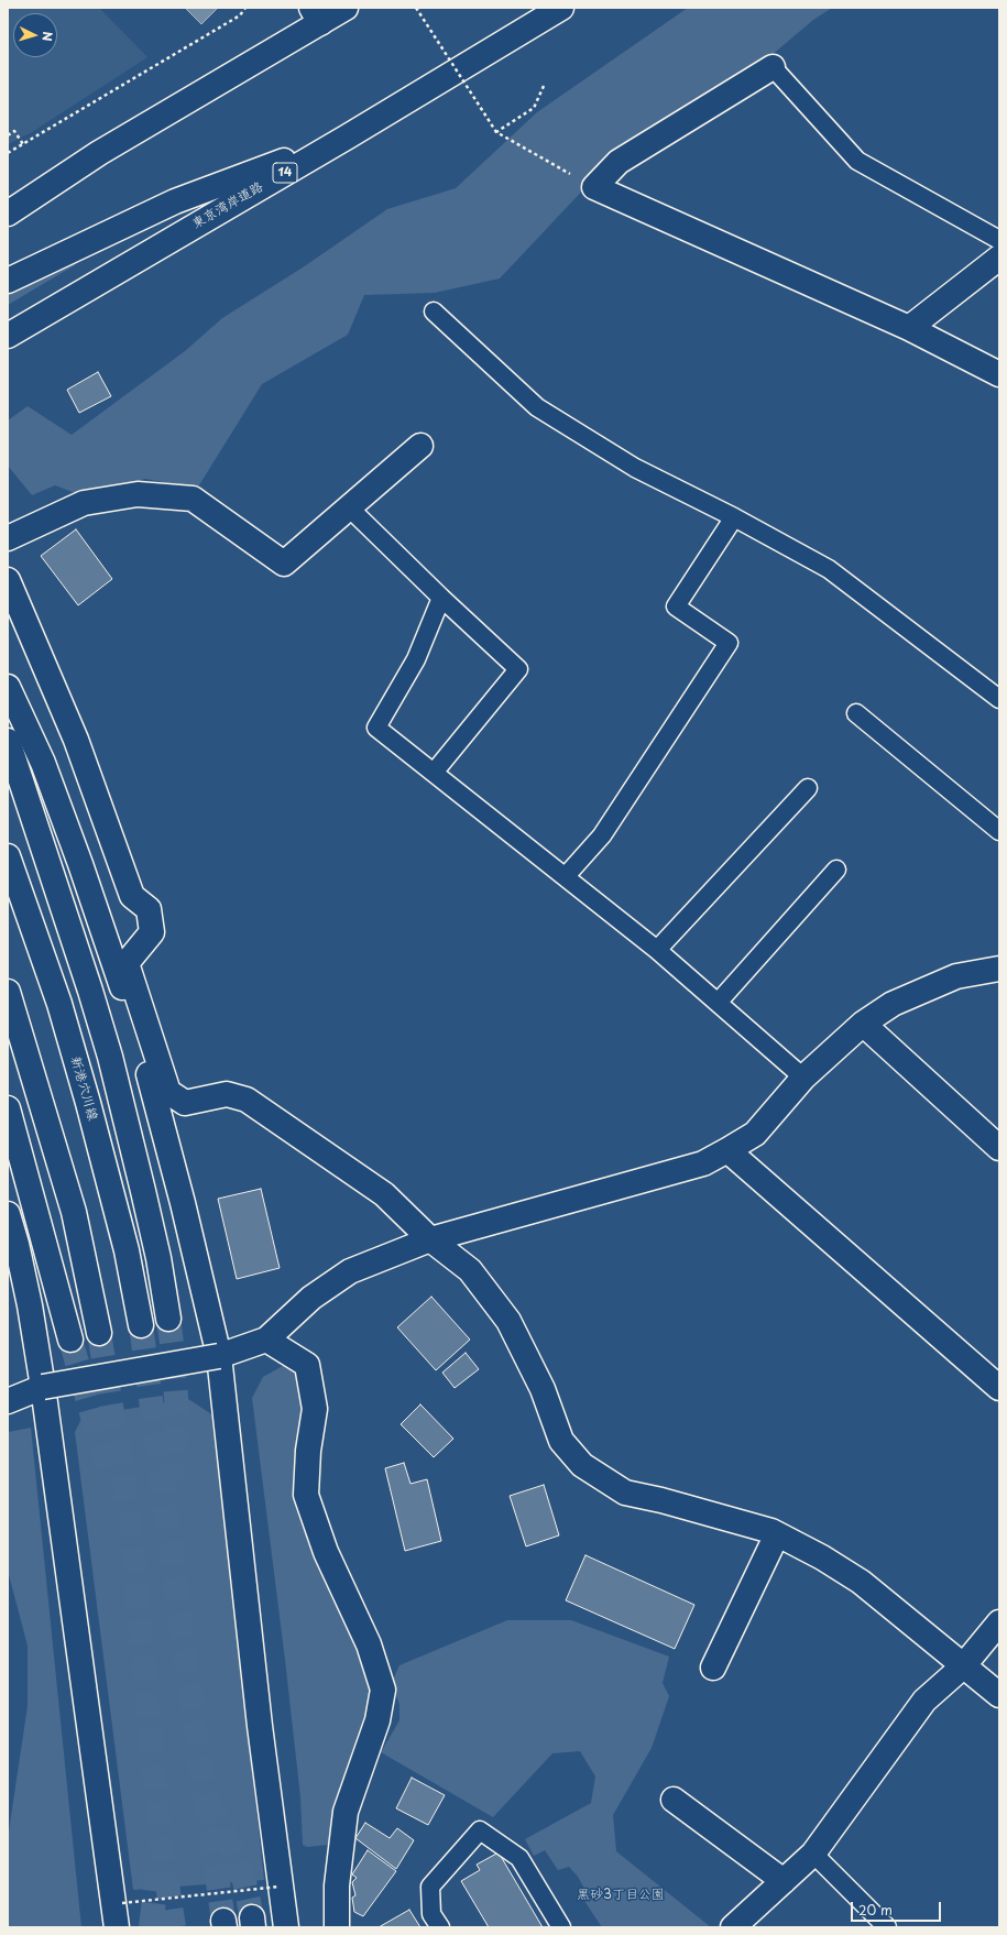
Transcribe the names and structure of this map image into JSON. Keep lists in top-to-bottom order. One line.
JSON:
{"streets":{"main road":["14","東京湾岸道路","新港穴川線"]},"parks":["黒砂3丁目公園"],"scale_bar":"20 m","north":"right"}
